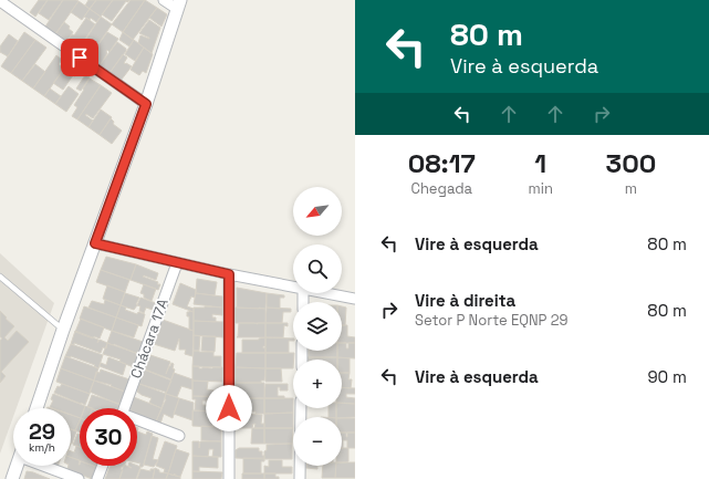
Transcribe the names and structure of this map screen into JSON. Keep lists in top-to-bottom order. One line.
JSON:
{"streets":{"street":["Chácara 17A"]},"north":"bottom left","page":{"turn":["80 m","Vire à esquerda"],"eta":["08:17","Chegada","1","min","300","m"],"map_buttons":["+","−"],"list":[{"name":"Vire à esquerda","value":"80 m"},{"name":"Vire à direita","note":"Setor P Norte EQNP 29","value":"80 m"},{"name":"Vire à esquerda","value":"90 m"}],"speed":"29 km/h","limit":"30"}}
